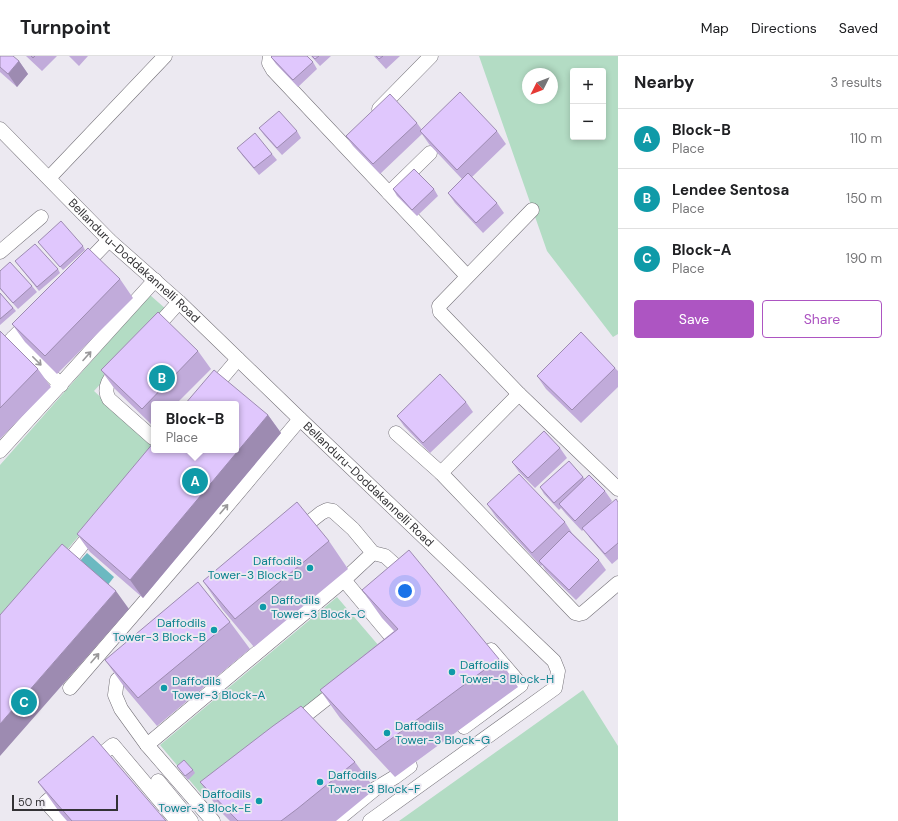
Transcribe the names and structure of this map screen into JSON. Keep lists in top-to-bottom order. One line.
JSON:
{"streets":{"street":["Bellanduru-Doddakannelli Road"]},"places":["Daffodils Tower-3 Block-D","Daffodils Tower-3 Block-C","Daffodils Tower-3 Block-B","Daffodils Tower-3 Block-H","Daffodils Tower-3 Block-A","Daffodils Tower-3 Block-G","Daffodils Tower-3 Block-F","Daffodils Tower-3 Block-E"],"scale_bar":"50 m","north":"bottom left","page":{"header":"Turnpoint","nav":["Map","Directions","Saved"],"heading":["Nearby","3 results"],"map_buttons":["+","−"],"list":[{"mark":"A","name":"Block-B","note":"Place","value":"110 m"},{"mark":"B","name":"Lendee Sentosa","note":"Place","value":"150 m"},{"mark":"C","name":"Block-A","note":"Place","value":"190 m"}],"buttons":["Save","Share"],"pins":["B","A","C"],"popup":["Block-B","Place"],"scale":"50 m"}}
